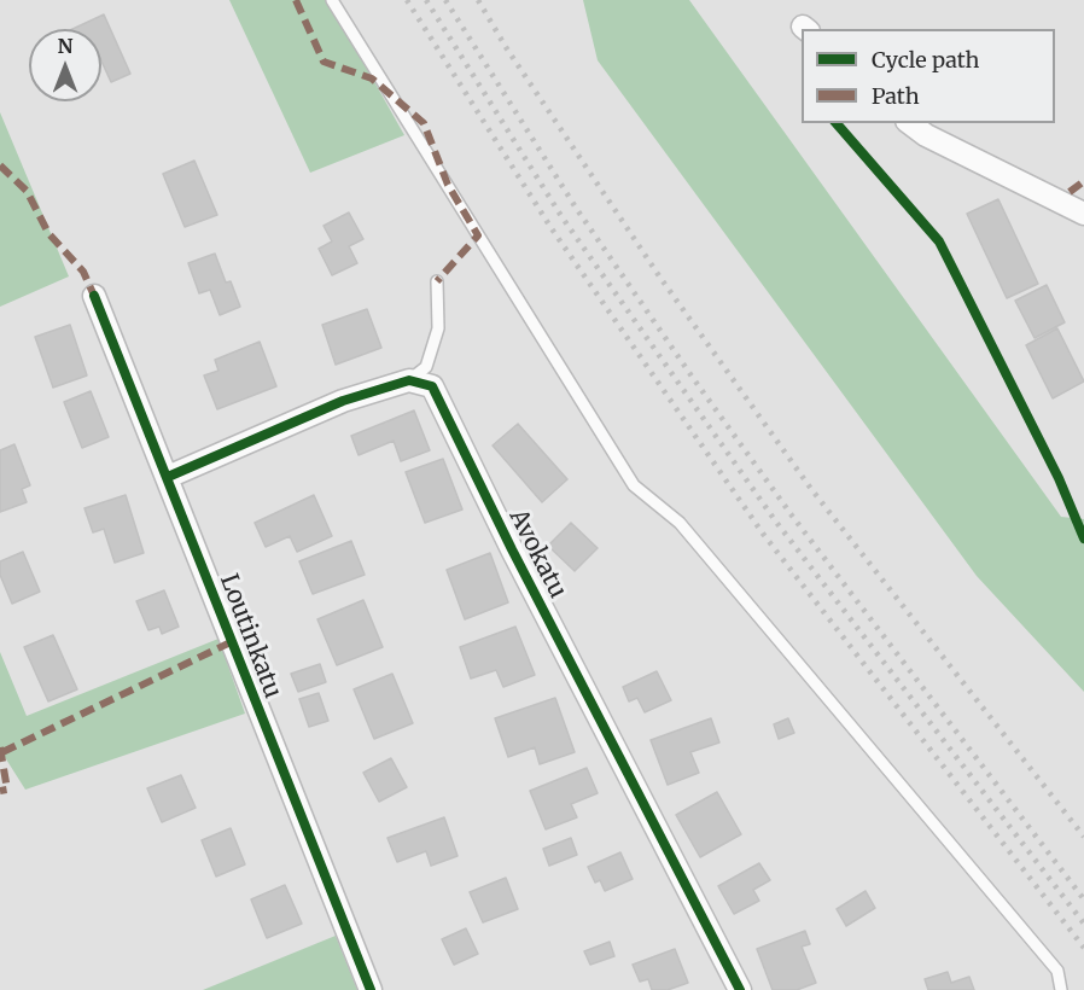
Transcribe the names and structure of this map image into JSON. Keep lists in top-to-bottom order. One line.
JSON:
{"streets":{"street":["Avokatu","Loutinkatu"]},"legend":["Cycle path","Path"],"north":"top"}
